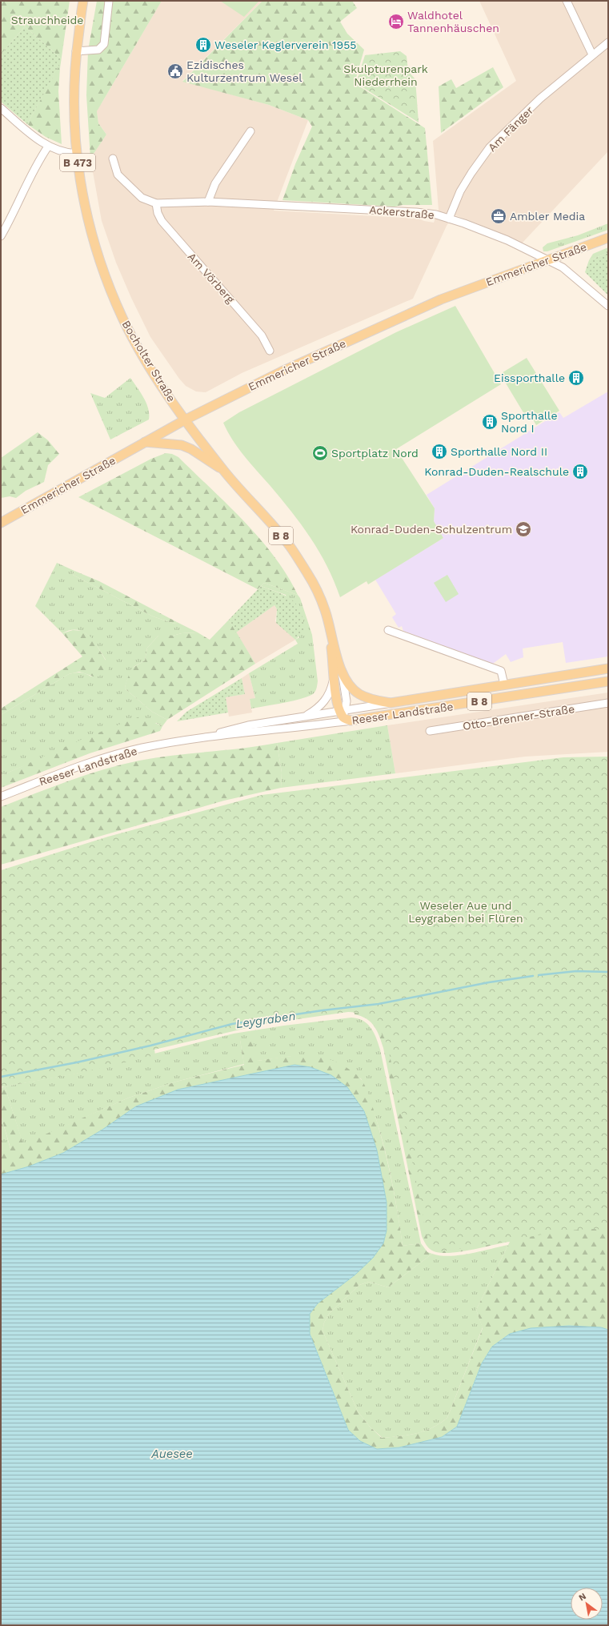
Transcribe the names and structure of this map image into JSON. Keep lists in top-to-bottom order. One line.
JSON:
{"streets":{"main road":["B 473","Emmericher Straße","Bocholter Straße","B 8","Reeser Landstraße"],"street":["Am Fänger","Ackerstraße","Am Vörberg","Otto-Brenner-Straße"]},"crossings":[["Am Fänger","Ackerstraße"],["Ackerstraße","Emmericher Straße"],["Ackerstraße","Am Vörberg"],["Emmericher Straße","Bocholter Straße"],["Bocholter Straße","B 8"],["Bocholter Straße","Reeser Landstraße"],["B 8","Reeser Landstraße"]],"water":["Leygraben","Auesee"],"parks":["Strauchheide","Skulpturenpark Niederrhein","Weseler Aue und Leygraben bei Flüren"],"places":{"hotel":["Waldhotel Tannenhäuschen"],"building":["Weseler Keglerverein 1955","Eissporthalle","Sporthalle Nord I","Sporthalle Nord II","Konrad-Duden-Realschule"],"public building":["Ezidisches Kulturzentrum Wesel"],"office":["Ambler Media"],"sports":["Sportplatz Nord"],"school or university":["Konrad-Duden-Schulzentrum"]},"north":"top left"}
